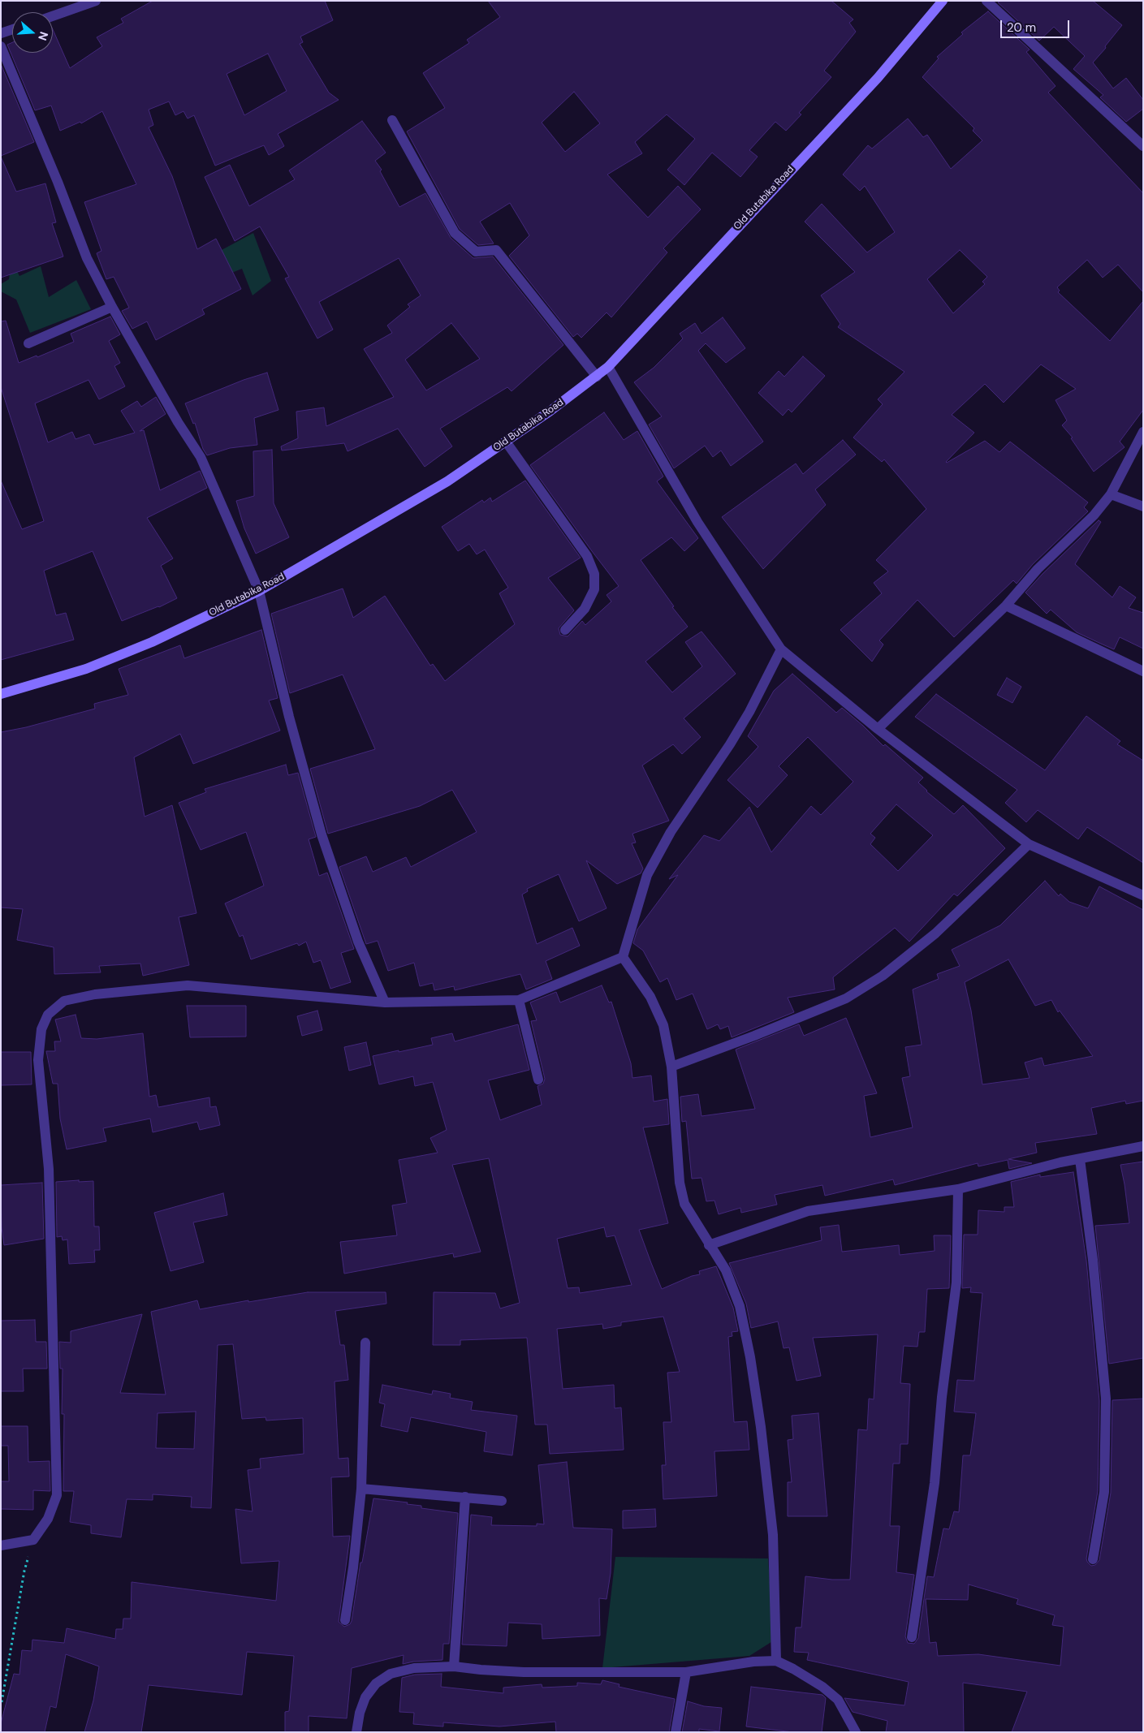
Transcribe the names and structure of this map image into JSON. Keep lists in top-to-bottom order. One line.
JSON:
{"streets":{"main road":["Old Butabika Road"]},"scale_bar":"20 m","north":"right"}
